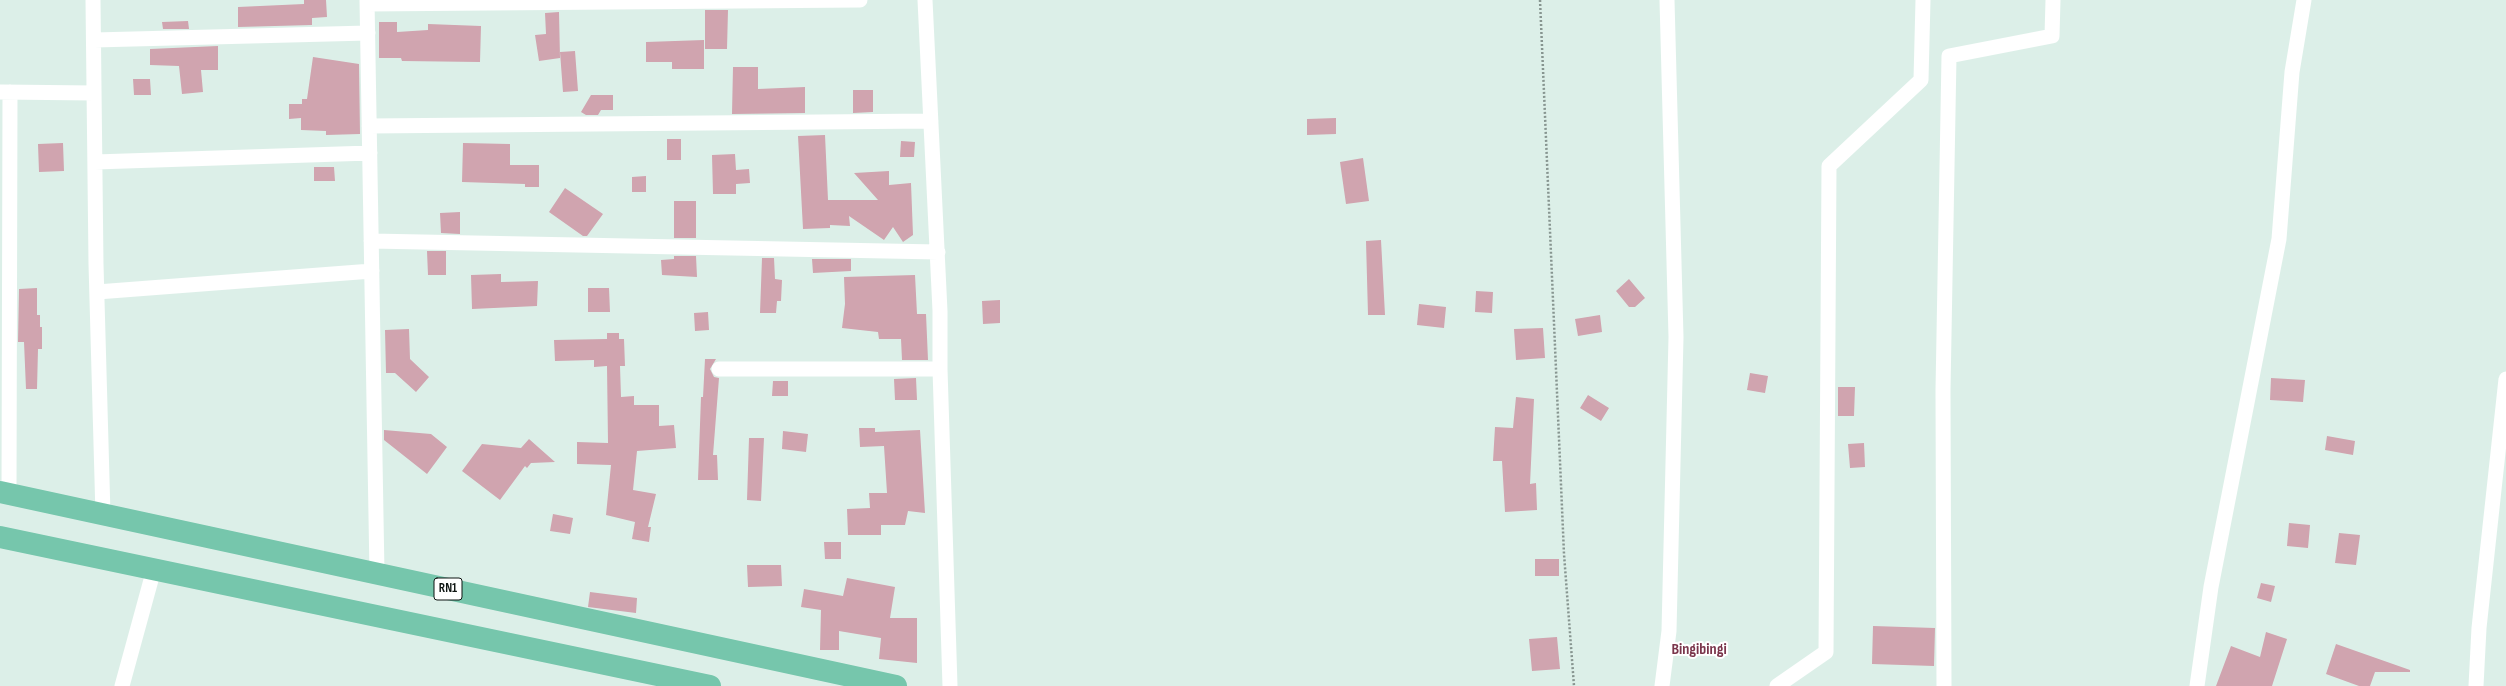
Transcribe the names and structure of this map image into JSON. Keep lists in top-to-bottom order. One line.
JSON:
{"streets":{"highway":["RN1"]},"districts":["Bingibingi"]}
